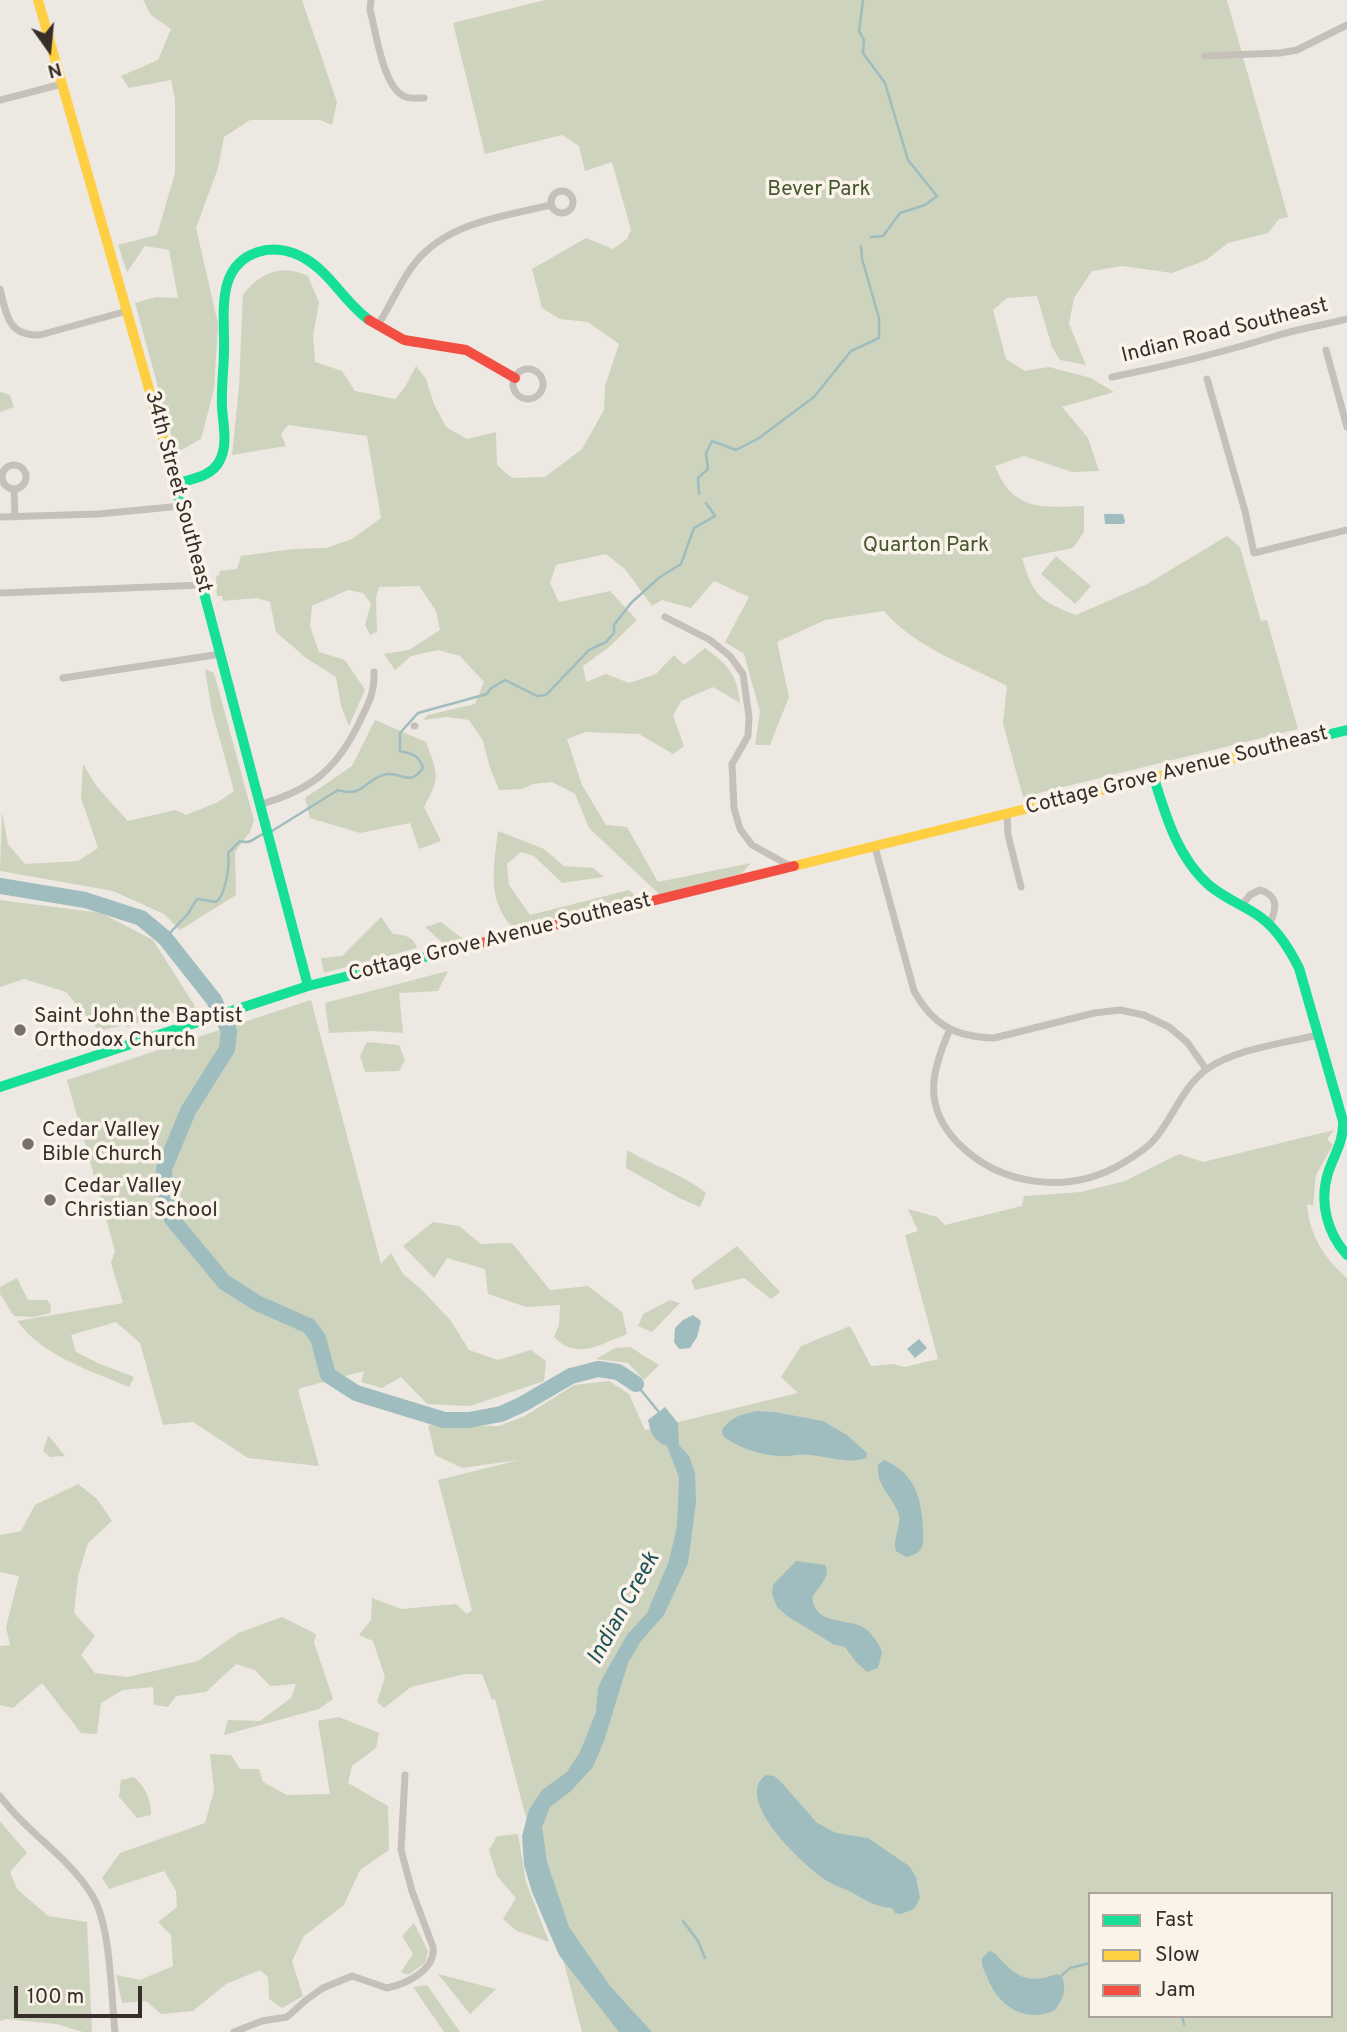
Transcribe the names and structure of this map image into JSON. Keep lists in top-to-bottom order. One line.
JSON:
{"streets":{"street":["Indian Road Southeast","34th Street Southeast","Cottage Grove Avenue Southeast"]},"crossings":[["34th Street Southeast","Cottage Grove Avenue Southeast"]],"water":["Indian Creek"],"parks":["Bever Park","Quarton Park"],"places":["Saint John the Baptist Orthodox Church","Cedar Valley Bible Church","Cedar Valley Christian School"],"legend":["Fast","Slow","Jam"],"scale_bar":"100 m","north":"bottom"}
